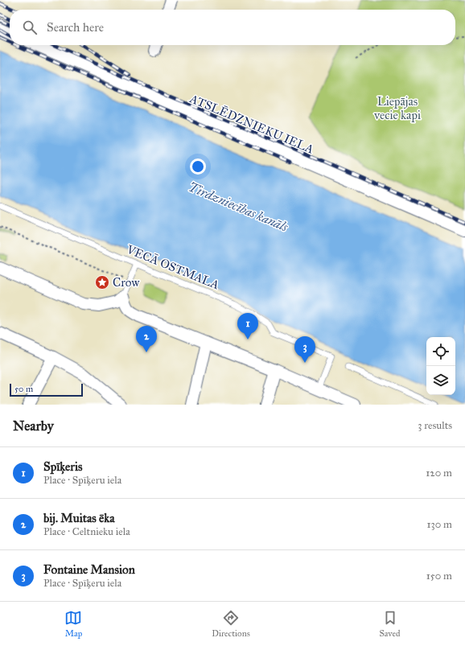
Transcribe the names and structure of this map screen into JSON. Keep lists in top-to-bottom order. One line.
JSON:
{"streets":{"street":["ATSLĒDZNIEKU IELA"],"lane":["VECĀ OSTMALA"]},"water":["Tirdzniecības kanāls"],"parks":["Liepājas vecie kapi"],"places":{"place":["Crow"]},"scale_bar":"50 m","page":{"search":"Search here","pins":["1","2","3"],"scale":"50 m","heading":["Nearby","3 results"],"list":[{"mark":"1","name":"Spīķeris","note":"Place · Spīķeru iela","value":"120 m"},{"mark":"2","name":"bij. Muitas ēka","note":"Place · Celtnieku iela","value":"130 m"},{"mark":"3","name":"Fontaine Mansion","note":"Place · Spīķeru iela","value":"150 m"}],"nav":["Map","Directions","Saved"]}}
